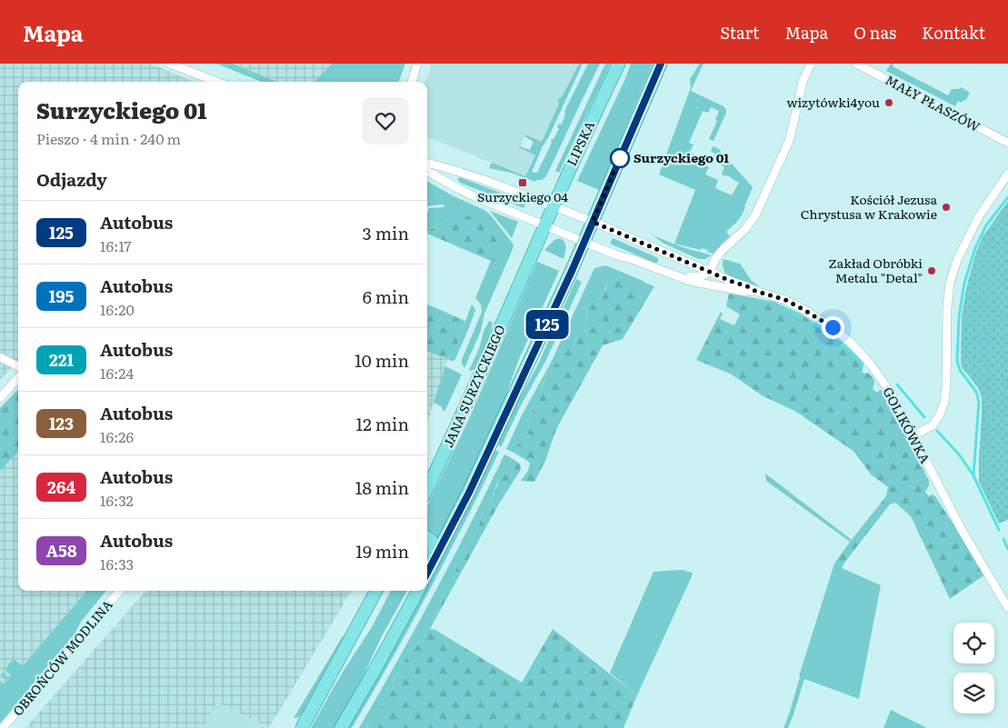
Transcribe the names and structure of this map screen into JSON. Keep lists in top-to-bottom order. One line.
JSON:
{"streets":{"main road":["LIPSKA","JANA SURZYCKIEGO"],"street":["MAŁY PŁASZÓW","GOLIKÓWKA","OBROŃCÓW MODLINA"]},"crossings":[["LIPSKA","JANA SURZYCKIEGO"],["LIPSKA","GOLIKÓWKA"],["JANA SURZYCKIEGO","GOLIKÓWKA"]],"places":{"other":["wizytówki4you","Surzyckiego 01","Kościół Jezusa Chrystusa w Krakowie","Zakład Obróbki Metalu \"Detal\""],"transit":["Surzyckiego 04"]},"lines":["bus line 125"],"page":{"header":"Mapa","nav":["Start","Mapa","O nas","Kontakt"],"on_map":"125","heading":[["Surzyckiego 01","Pieszo · 4 min · 240 m"],"Odjazdy"],"list":[{"mark":"125","name":"Autobus","note":"16:17","value":"3 min"},{"mark":"195","name":"Autobus","note":"16:20","value":"6 min"},{"mark":"221","name":"Autobus","note":"16:24","value":"10 min"},{"mark":"123","name":"Autobus","note":"16:26","value":"12 min"},{"mark":"264","name":"Autobus","note":"16:32","value":"18 min"},{"mark":"A58","name":"Autobus","note":"16:33","value":"19 min"}]}}
